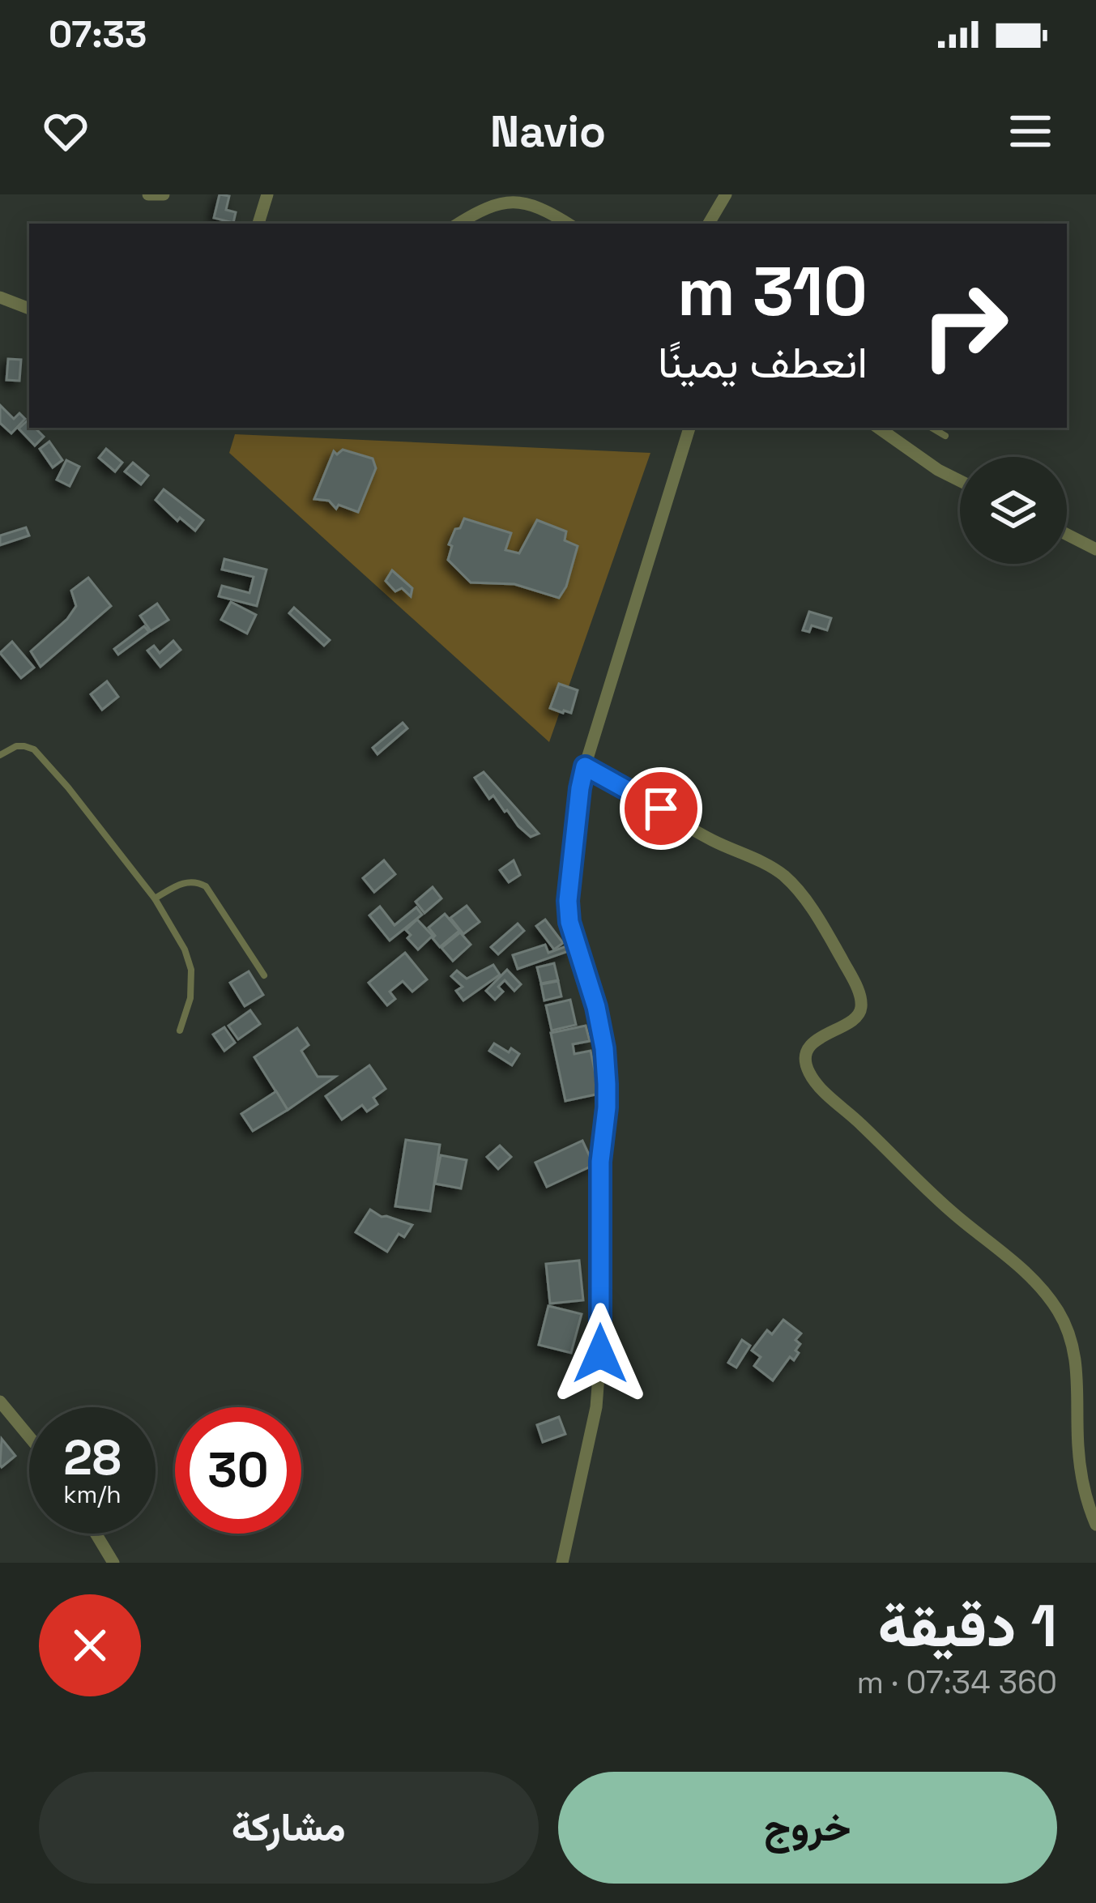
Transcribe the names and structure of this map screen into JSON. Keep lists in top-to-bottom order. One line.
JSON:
{"page":{"status":"07:33","header":"Navio","turn":["310 m","انعطف يمينًا"],"speed":"28 km/h","limit":"30","heading":["1 دقيقة","360 m · 07:34"],"buttons":["خروج","مشاركة"]}}
